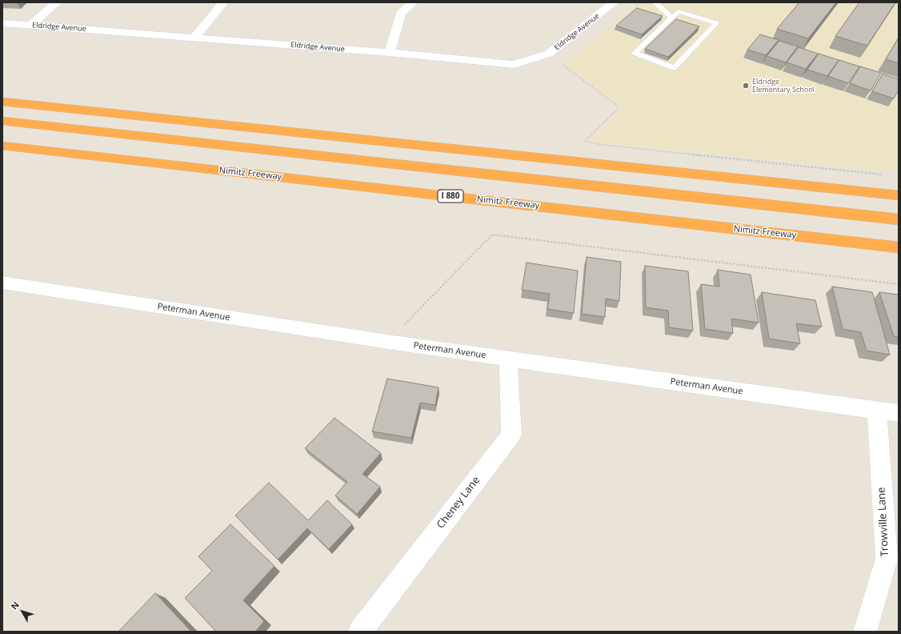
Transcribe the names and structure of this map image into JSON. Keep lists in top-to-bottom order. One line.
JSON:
{"streets":{"highway":["Nimitz Freeway","I 880"],"street":["Eldridge Avenue","Peterman Avenue","Cheney Lane","Trowville Lane"]},"crossings":[["Peterman Avenue","Cheney Lane"],["Peterman Avenue","Trowville Lane"]],"places":["Eldridge Elementary School"],"north":"top left"}
